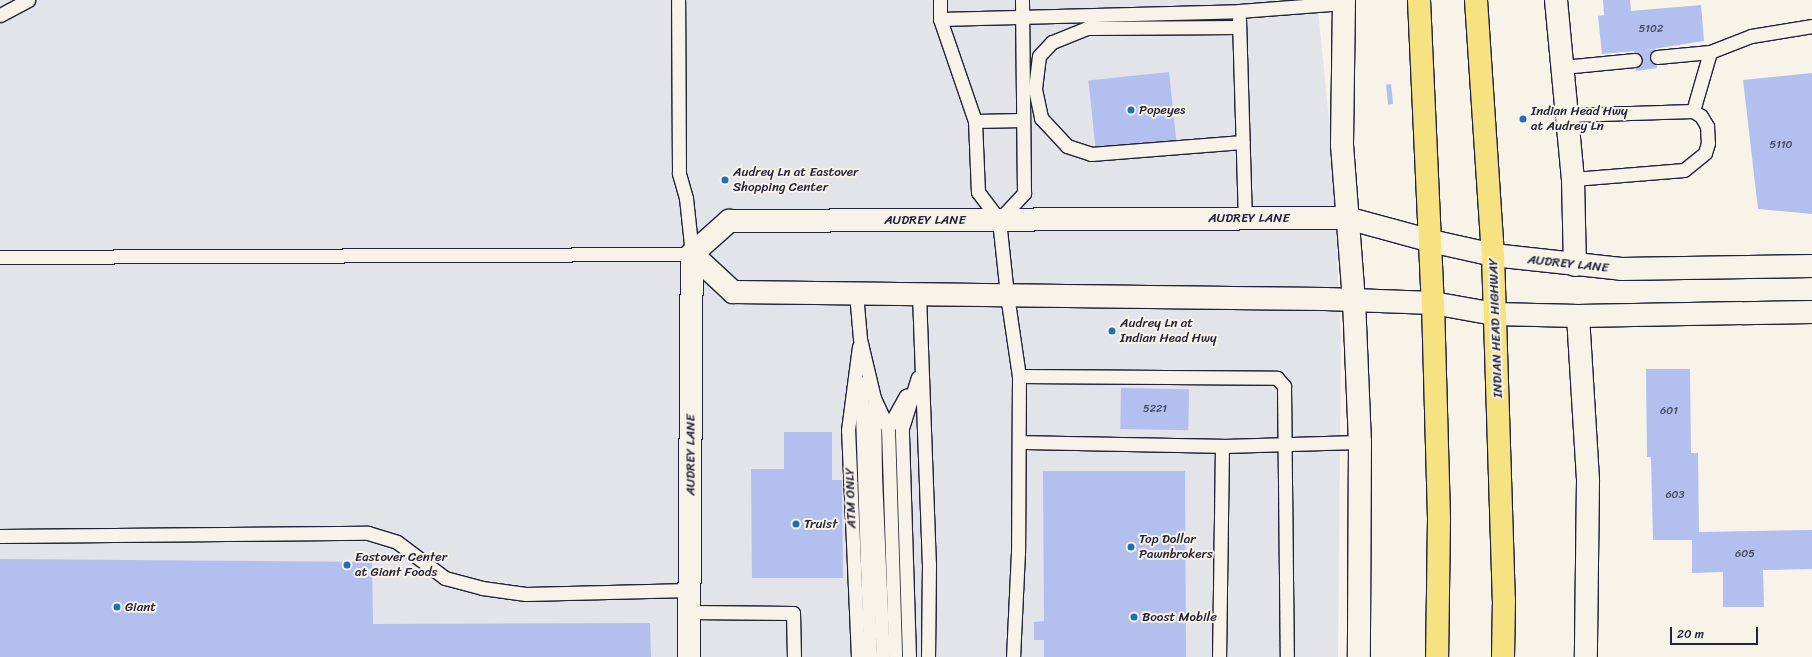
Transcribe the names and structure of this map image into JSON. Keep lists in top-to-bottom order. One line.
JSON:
{"streets":{"main road":["INDIAN HEAD HIGHWAY"],"street":["AUDREY LANE"],"lane":["ATM ONLY"]},"crossings":[["AUDREY LANE","INDIAN HEAD HIGHWAY"]],"places":["Popeyes","Indian Head Hwy at Audrey Ln","Audrey Ln at Eastover Shopping Center","Audrey Ln at Indian Head Hwy","Truist","Top Dollar Pawnbrokers","Eastover Center at Giant Foods","Giant","Boost Mobile"],"house_numbers":["5102","5110","5221","601","603","605"],"scale_bar":"20 m"}
